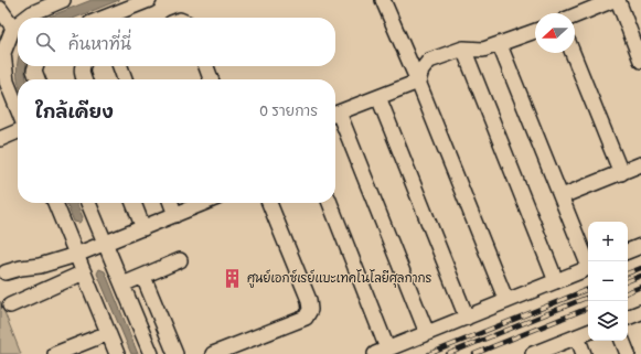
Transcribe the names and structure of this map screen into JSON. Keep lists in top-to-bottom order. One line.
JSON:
{"places":{"building":["ศูนย์เอกซ์เรย์แบะเทคโนโลยีศุลกากร"]},"north":"left","page":{"search":"ค้นหาที่นี่","heading":["ใกล้เคียง","0 รายการ"],"map_buttons":["+","−"]}}
